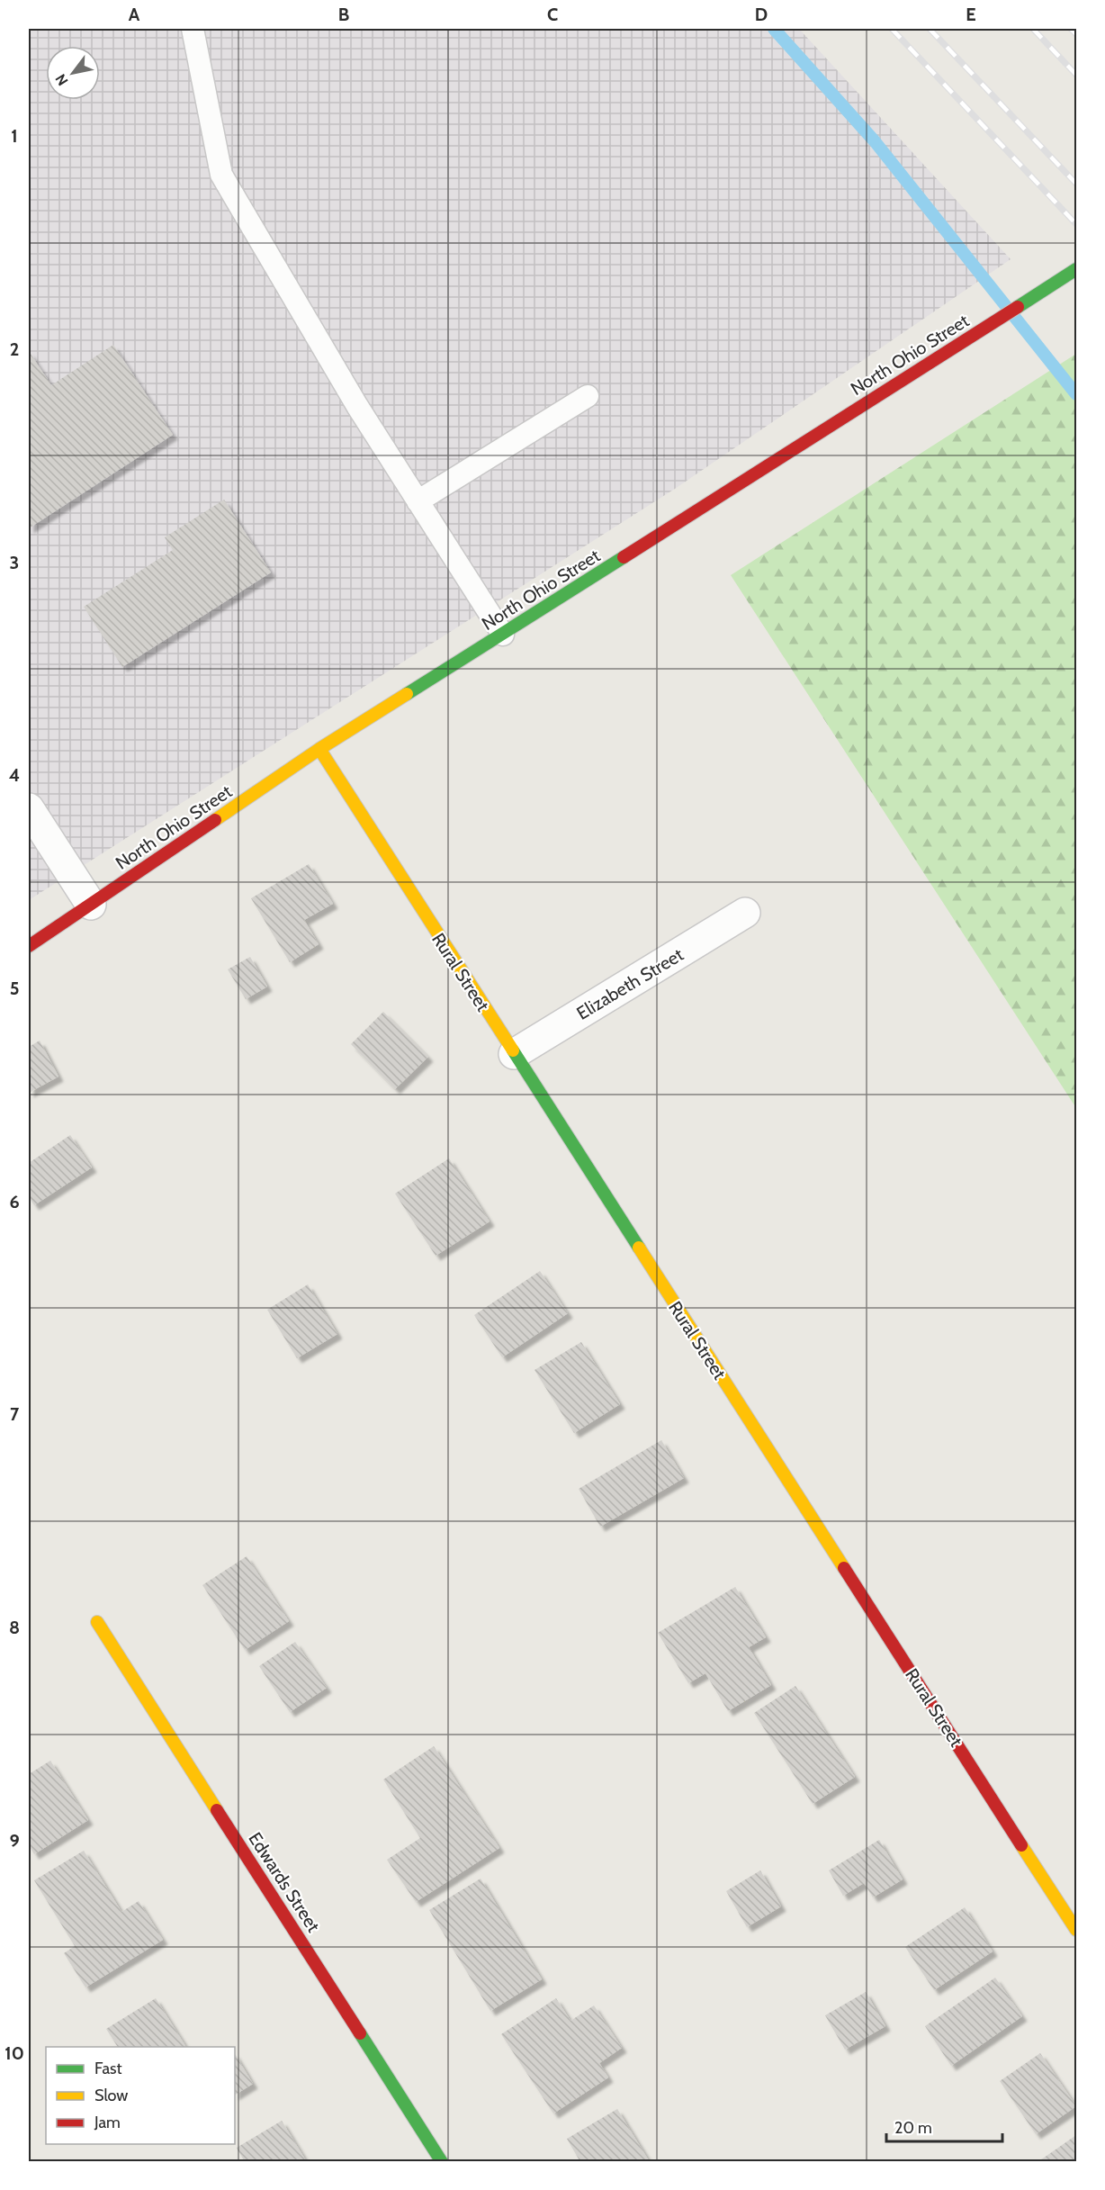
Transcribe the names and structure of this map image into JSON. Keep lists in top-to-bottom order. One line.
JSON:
{"streets":{"street":["North Ohio Street","Rural Street","Elizabeth Street","Edwards Street"]},"crossings":[["North Ohio Street","Rural Street"],["Rural Street","Elizabeth Street"]],"legend":["Fast","Slow","Jam"],"scale_bar":"20 m","north":"bottom left","grid":{"columns":["A","B","C","D","E"],"rows":["1","2","3","4","5","6","7","8","9","10"]}}
